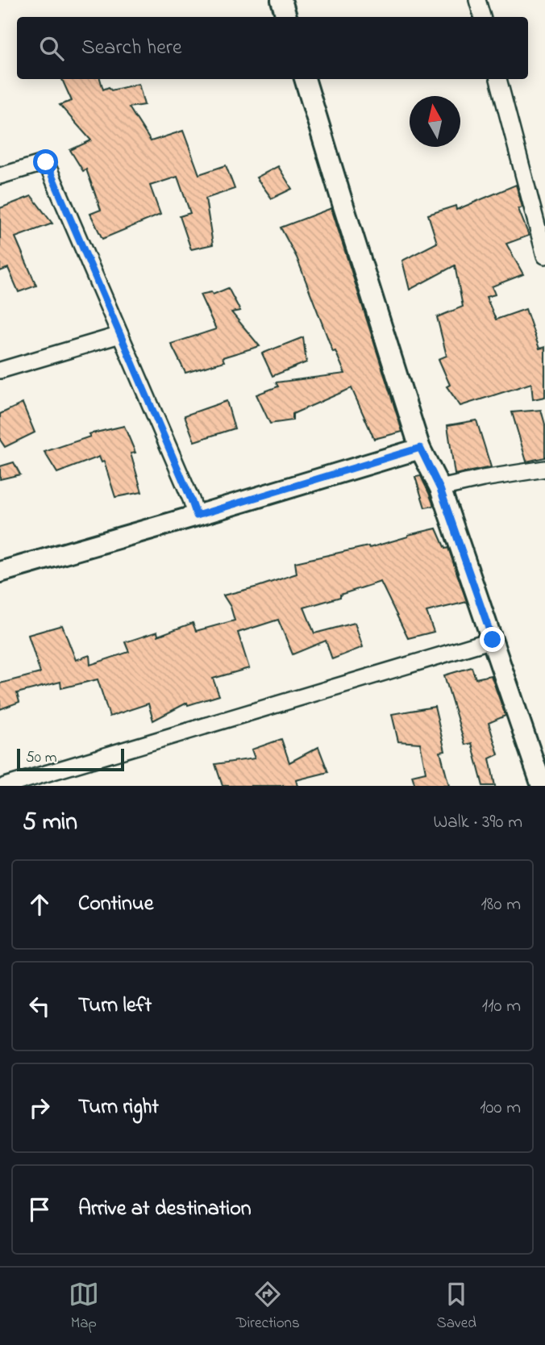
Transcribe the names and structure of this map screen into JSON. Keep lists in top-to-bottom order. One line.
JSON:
{"scale_bar":"50 m","north":"top","page":{"search":"Search here","scale":"50 m","heading":["5 min","Walk · 390 m"],"list":[["Continue","180 m"],["Turn left","110 m"],["Turn right","100 m"],"Arrive at destination"],"nav":["Map","Directions","Saved"]}}
